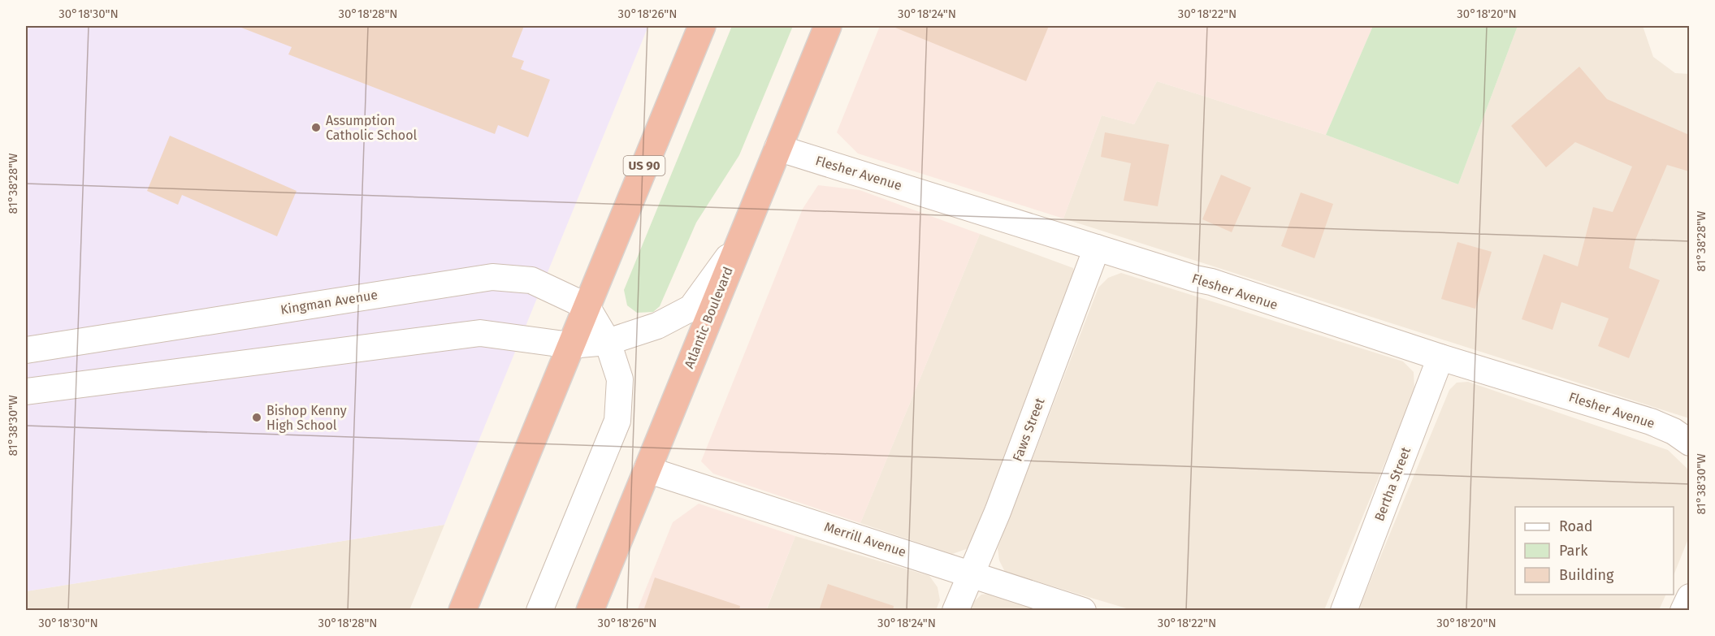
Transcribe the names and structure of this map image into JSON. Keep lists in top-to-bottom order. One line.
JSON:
{"streets":{"highway":["US 90","Atlantic Boulevard"],"street":["Flesher Avenue","Kingman Avenue","Faws Street","Bertha Street","Merrill Avenue"]},"crossings":[["US 90","Kingman Avenue"],["Flesher Avenue","Atlantic Boulevard"],["Flesher Avenue","Faws Street"],["Flesher Avenue","Bertha Street"],["Atlantic Boulevard","Merrill Avenue"],["Faws Street","Merrill Avenue"]],"places":["Assumption Catholic School","Bishop Kenny High School"],"legend":["Road","Park","Building"],"coordinates":["30°18'30\"N","30°18'28\"N","30°18'26\"N","30°18'24\"N","30°18'22\"N","30°18'20\"N","81°38'28\"W","81°38'30\"W"]}
